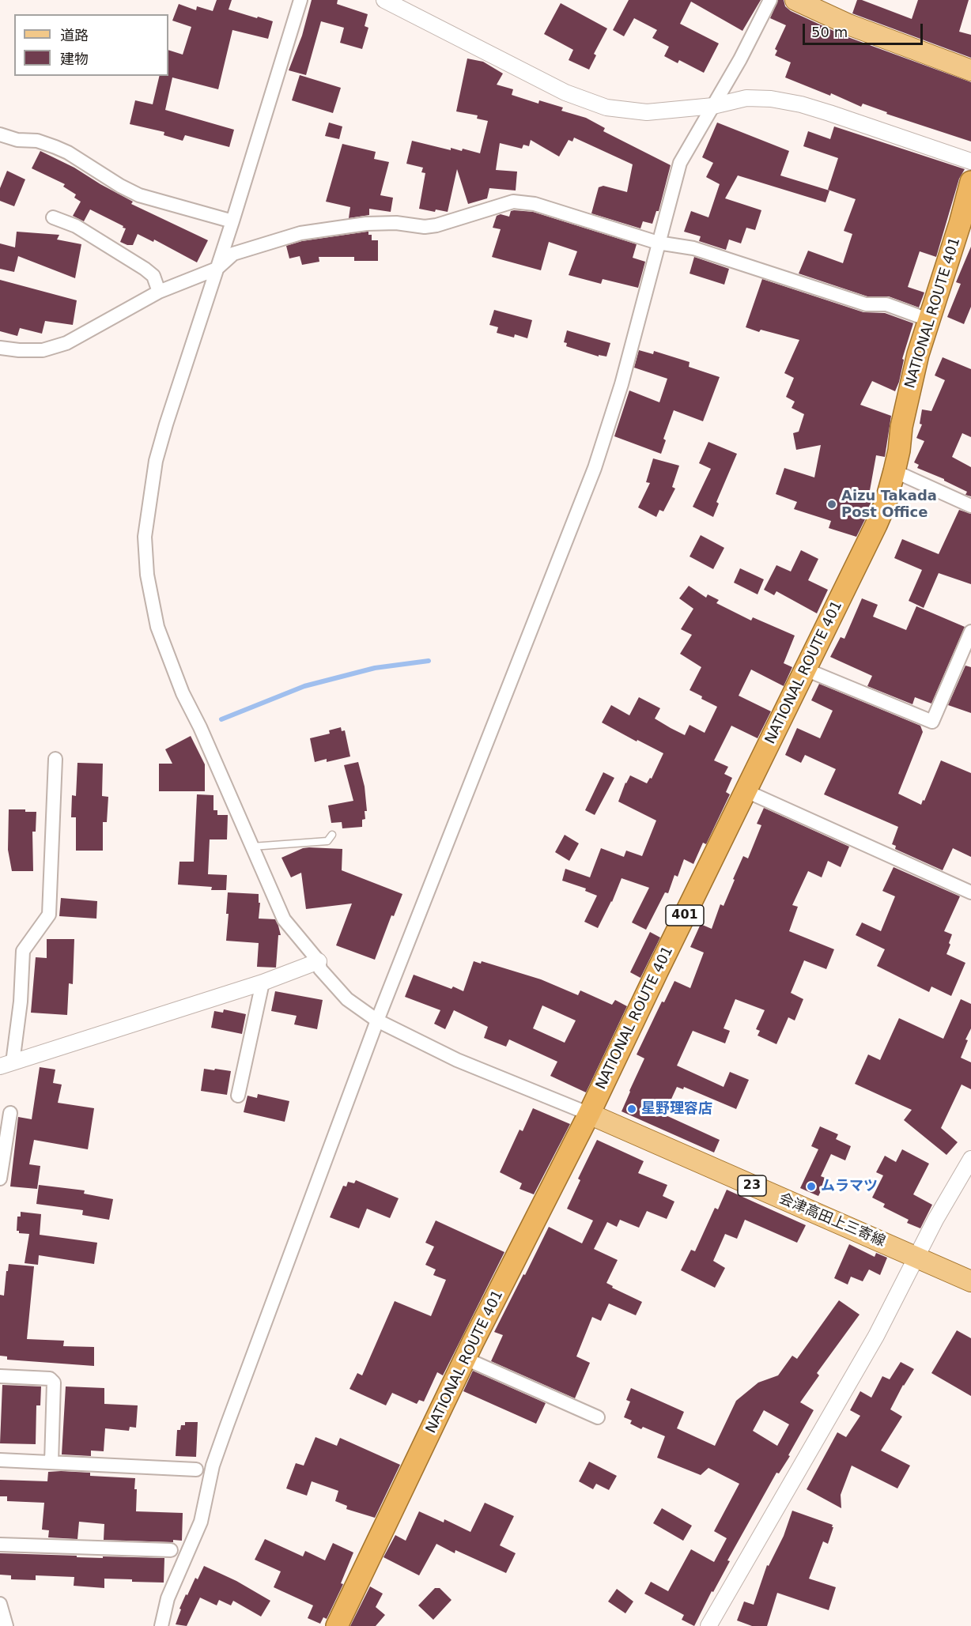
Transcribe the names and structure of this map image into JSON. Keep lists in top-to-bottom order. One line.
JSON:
{"streets":{"highway":["NATIONAL ROUTE 401","401"],"main road":["23","会津高田上三寄線"]},"crossings":[["NATIONAL ROUTE 401","会津高田上三寄線"]],"places":["Aizu Takada Post Office","星野理容店","ムラマツ"],"legend":["道路","建物"],"scale_bar":"50 m"}
